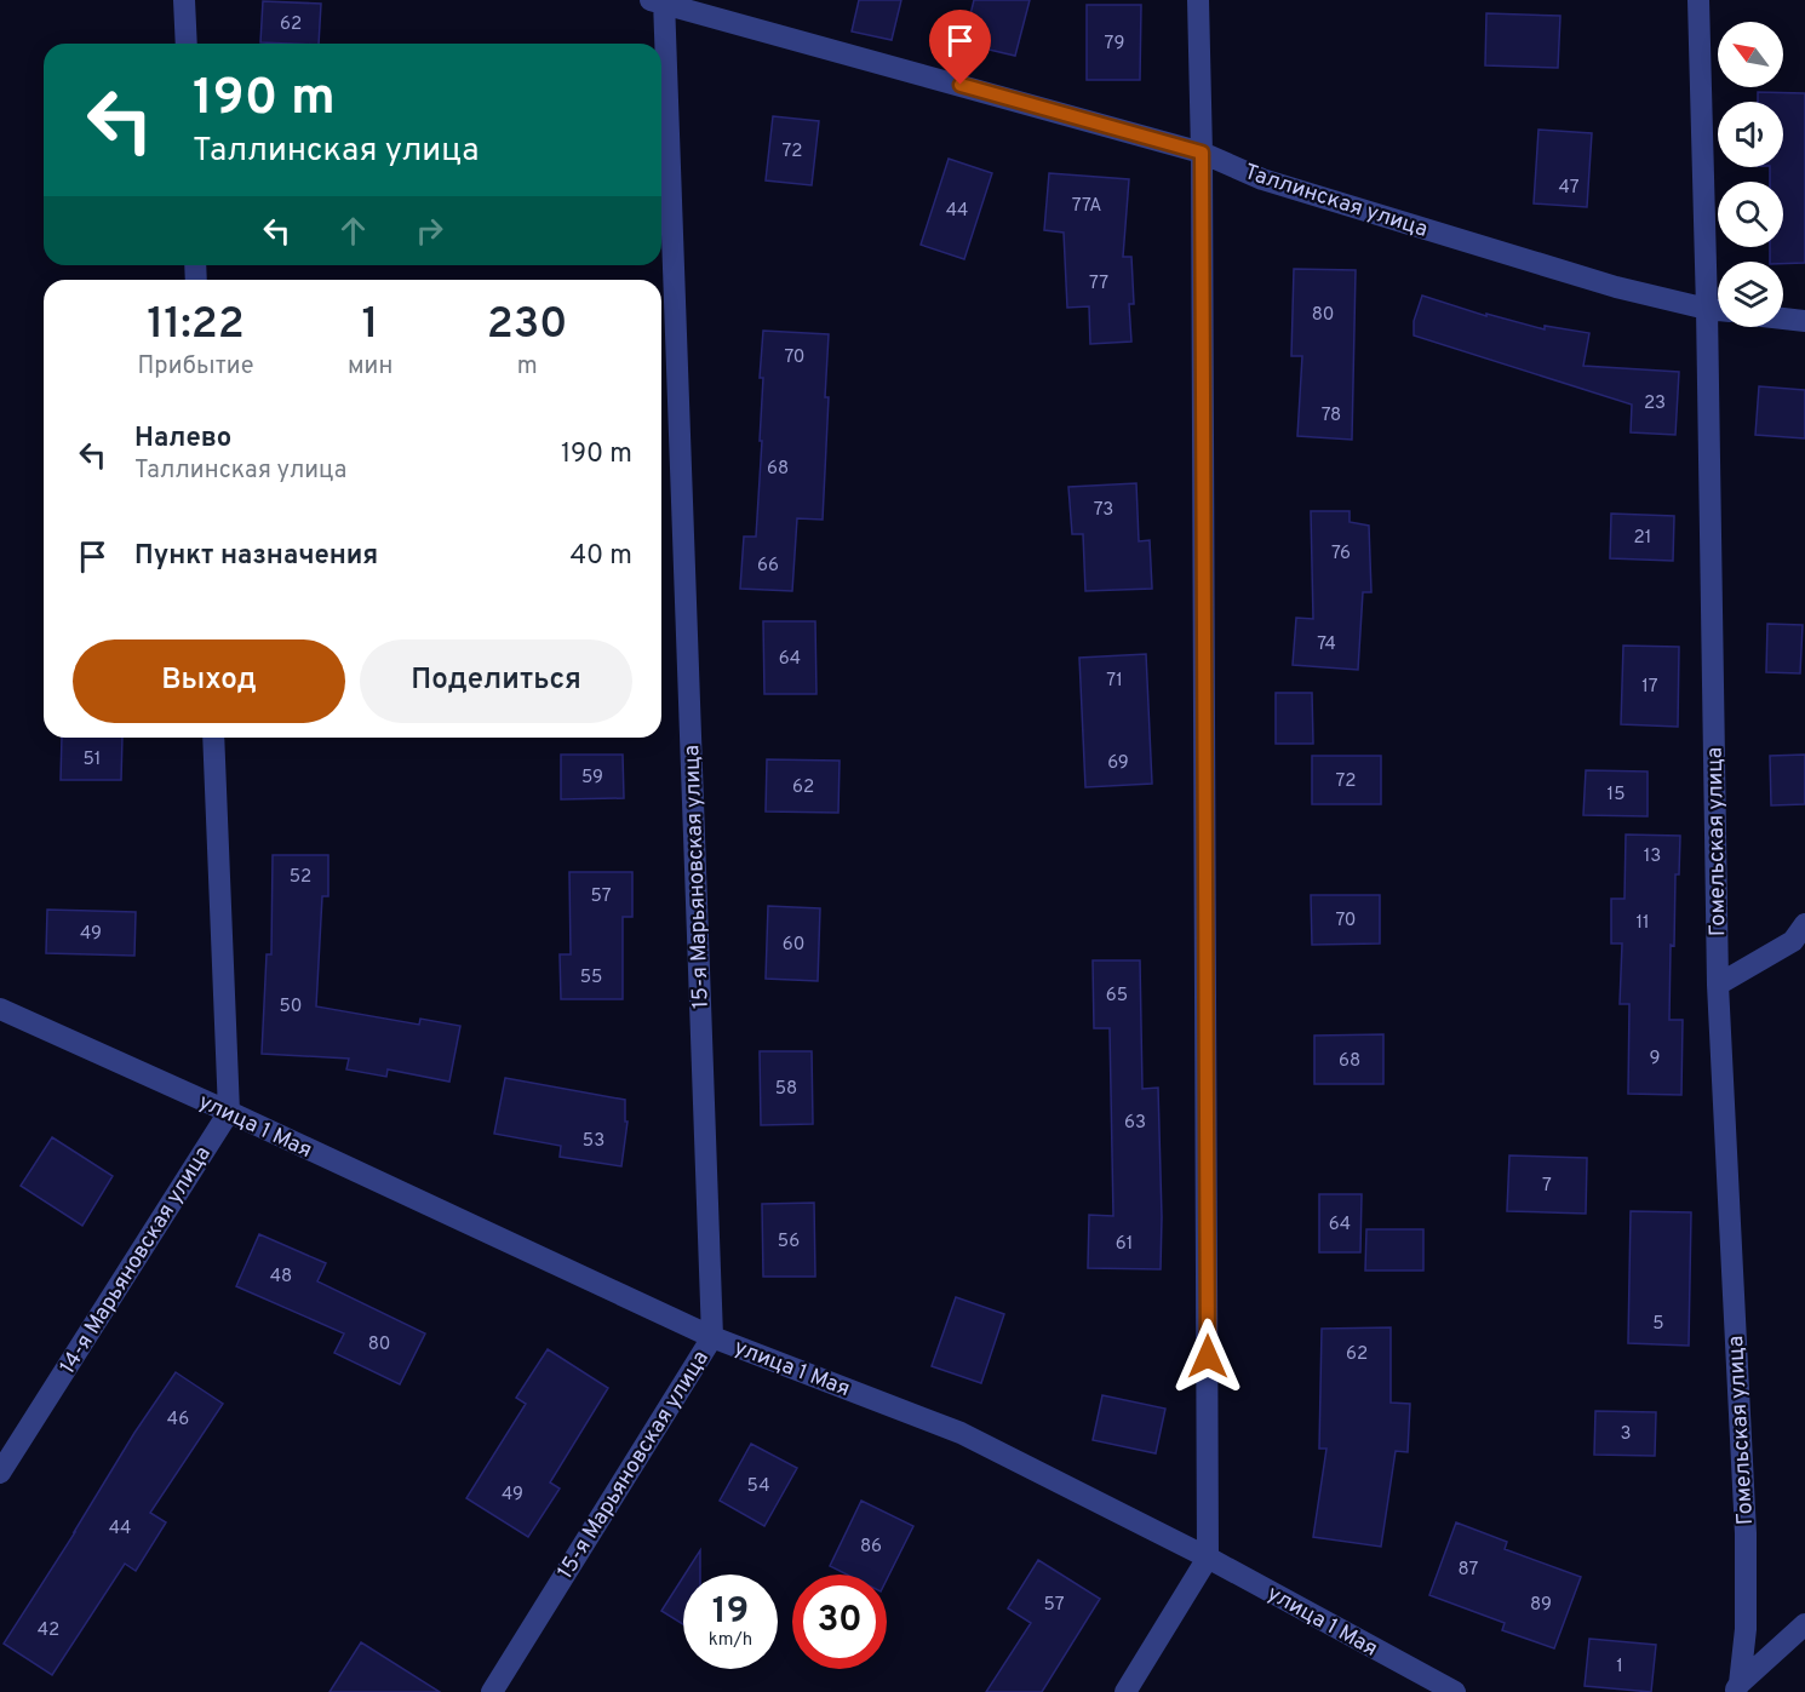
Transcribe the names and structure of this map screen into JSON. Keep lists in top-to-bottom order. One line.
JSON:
{"streets":{"street":["Таллинская улица","Гомельская улица","15-я Марьяновская улица","улица 1 Мая","14-я Марьяновская улица"]},"crossings":[["Таллинская улица","Гомельская улица"],["Таллинская улица","15-я Марьяновская улица"],["15-я Марьяновская улица","улица 1 Мая"],["улица 1 Мая","14-я Марьяновская улица"]],"house_numbers":["62","79","72","47","77А","44","77","80","70","23","78","68","73","21","76","66","74","64","71","17","51","69","59","72","62","15","13","52","57","70","11","49","60","55","65","50","9","68","58","63","53","7","64","56","61","48","5","80","62","46","3","54","49","44","86","87","57","89","42","1"],"north":"top left","page":{"turn":["190 m","Таллинская улица"],"eta":["11:22","Прибытие","1","мин","230","m"],"list":[{"name":"Налево","note":"Таллинская улица","value":"190 m"},{"name":"Пункт назначения","value":"40 m"}],"buttons":["Выход","Поделиться"],"speed":"19 km/h","limit":"30"}}
